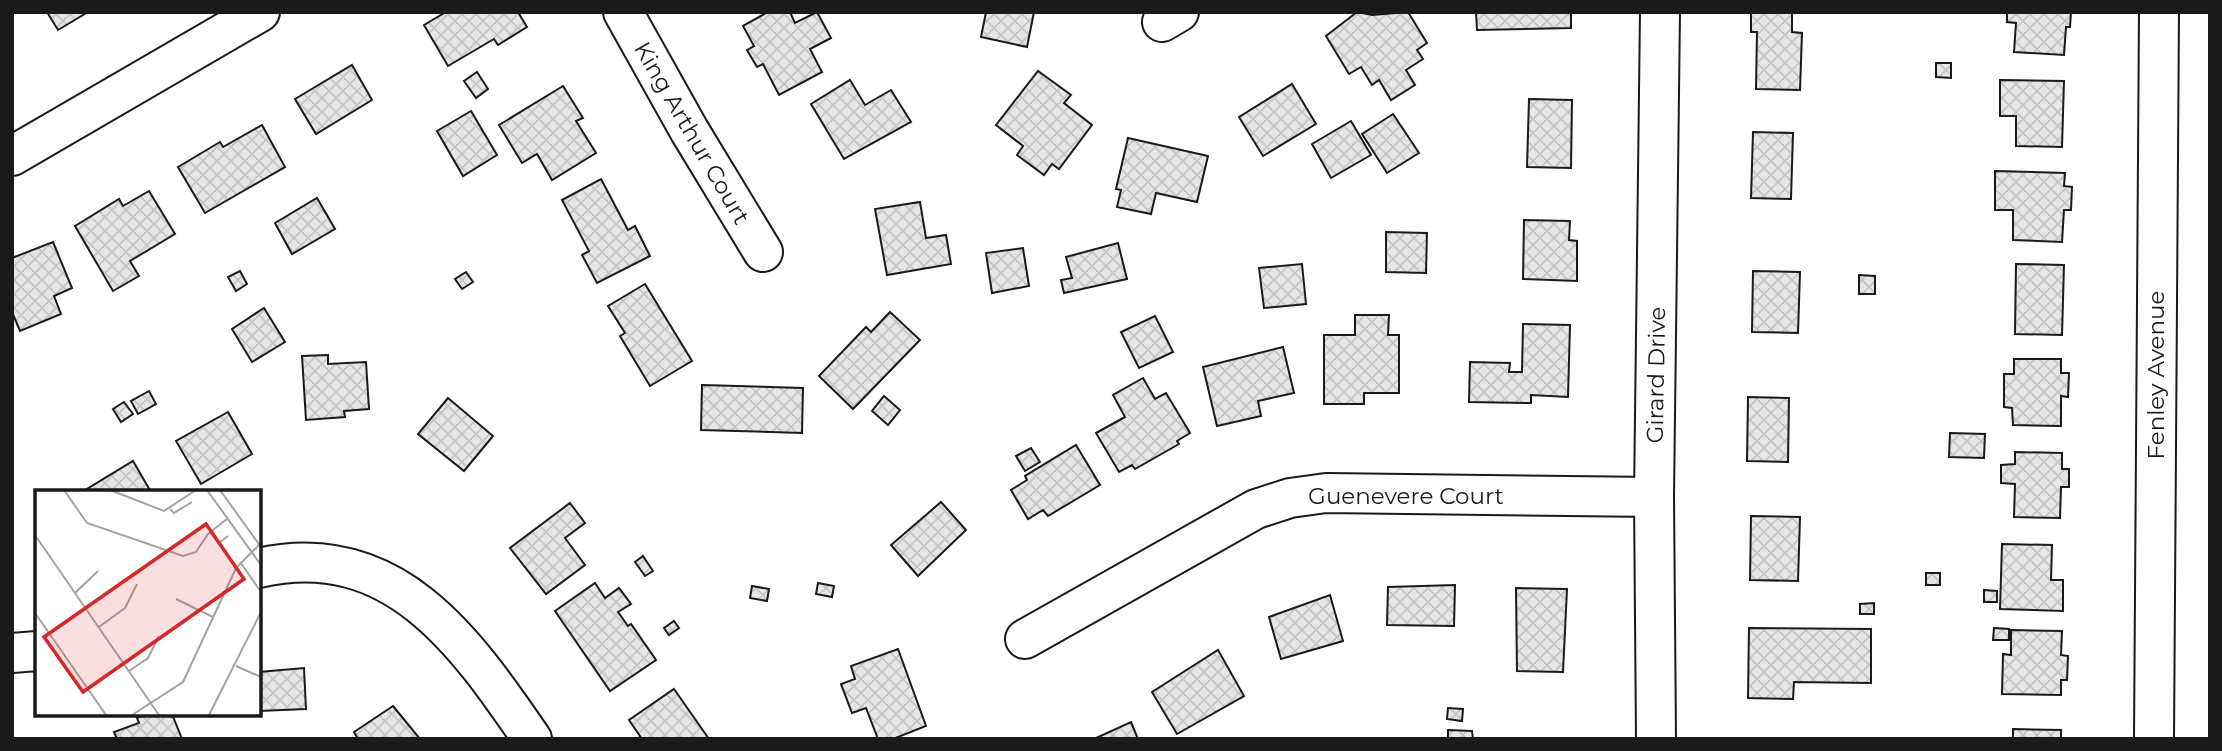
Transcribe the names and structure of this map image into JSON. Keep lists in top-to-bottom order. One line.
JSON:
{"streets":{"street":["King Arthur Court","Girard Drive","Fenley Avenue","Guenevere Court"]},"crossings":[["Girard Drive","Guenevere Court"]]}
